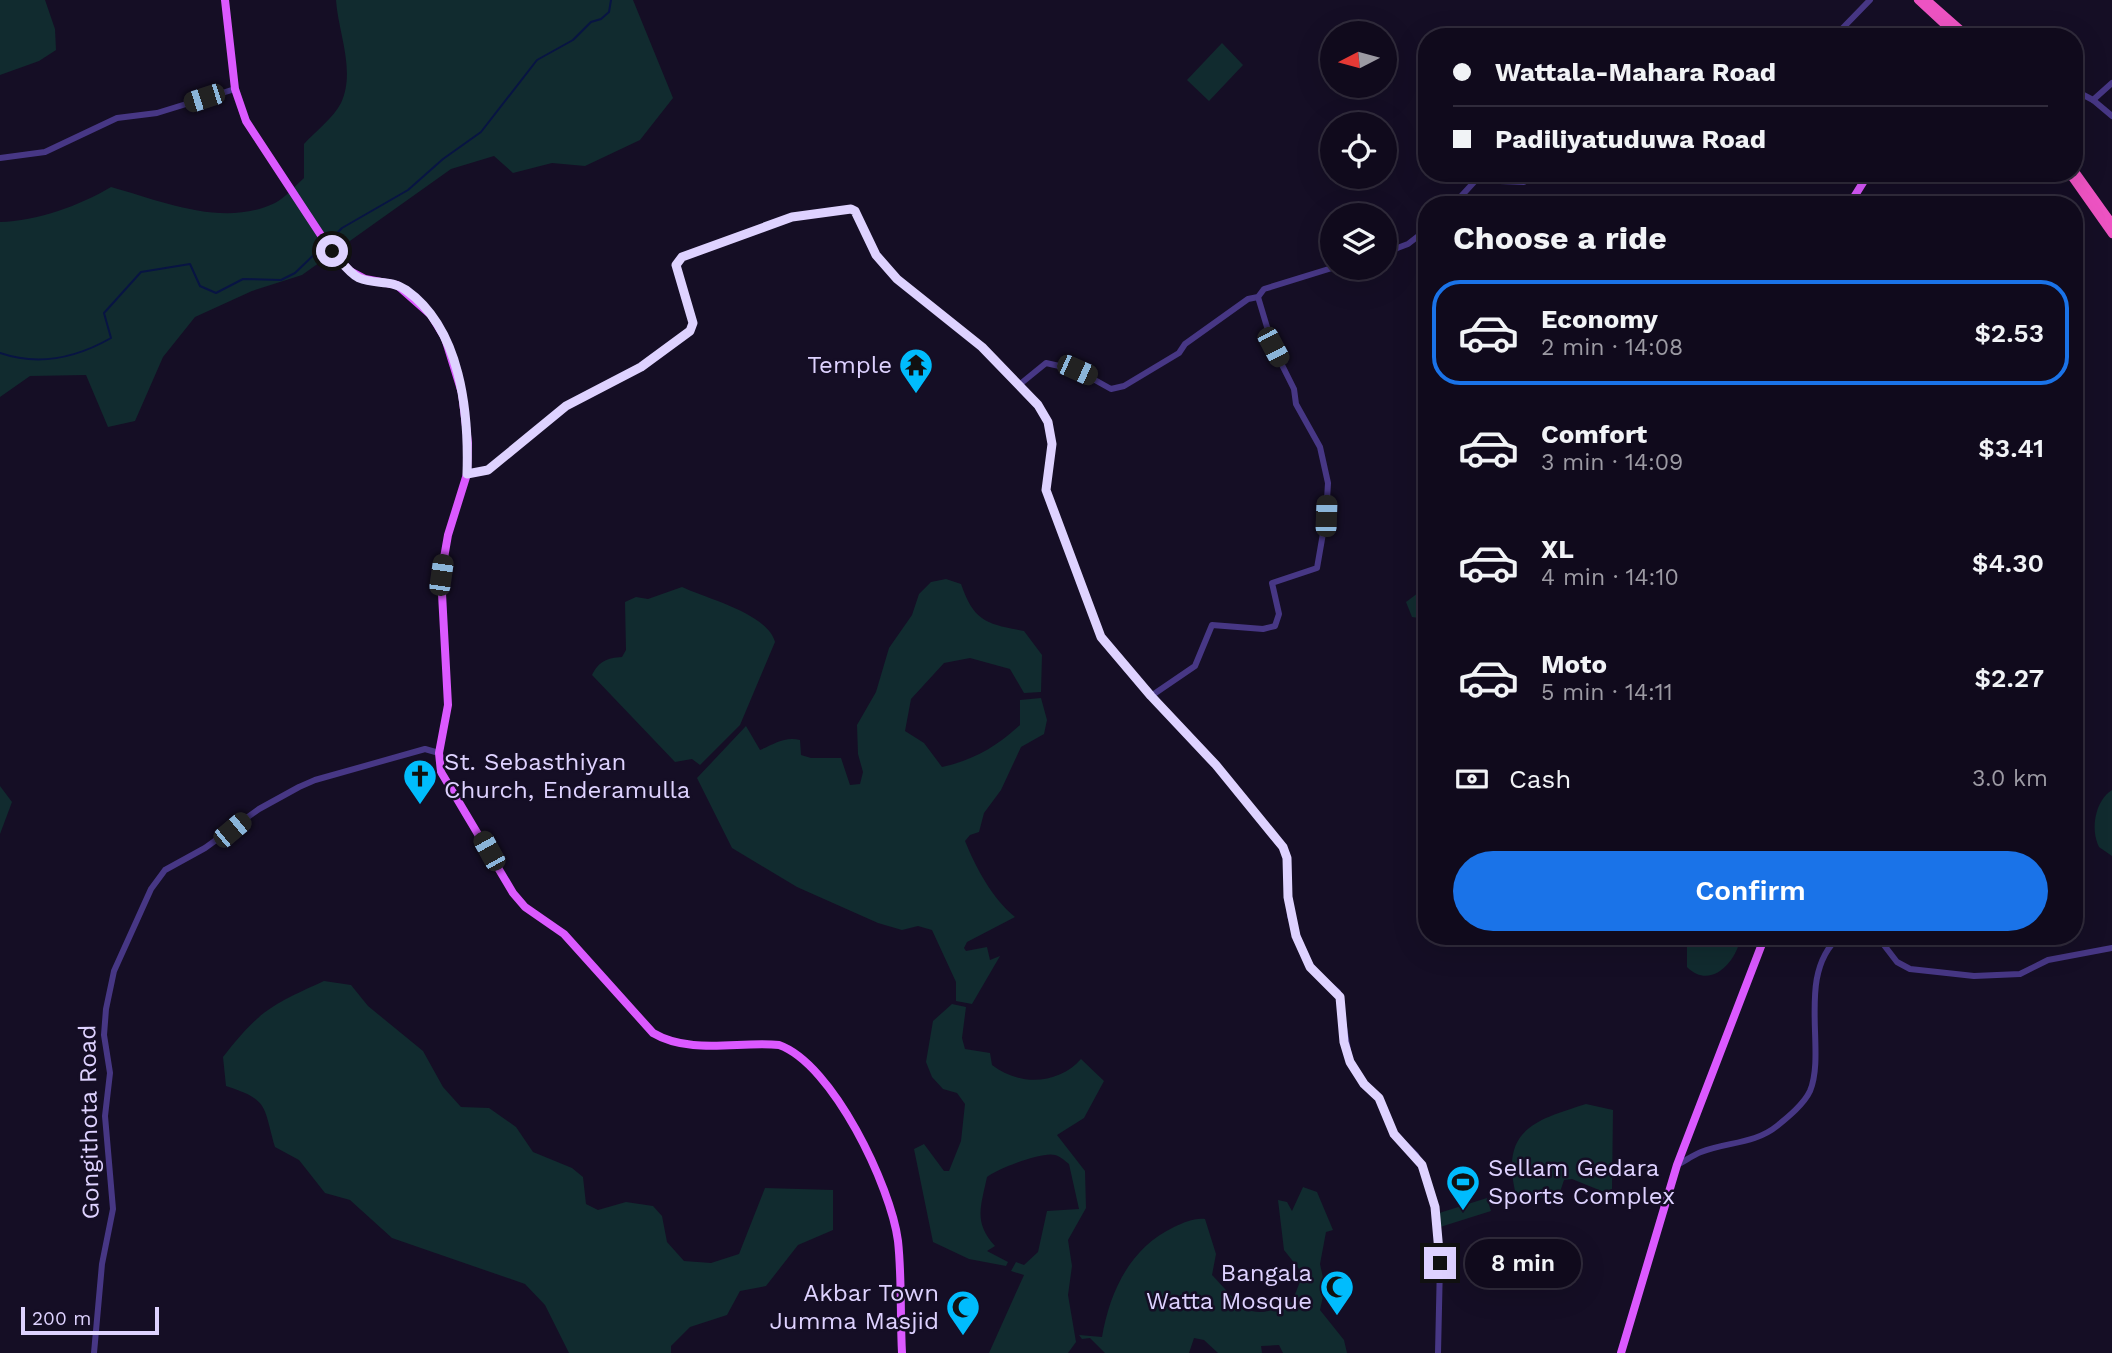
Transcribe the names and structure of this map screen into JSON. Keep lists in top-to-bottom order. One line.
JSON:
{"streets":{"street":["Gongithota Road"]},"places":{"temple":["Temple"],"church":["St. Sebasthiyan Church, Enderamulla"],"sports":["Sellam Gedara Sports Complex"],"mosque":["Bangala Watta Mosque","Akbar Town Jumma Masjid"]},"scale_bar":"200 m","north":"left","page":{"banner":["Wattala-Mahara Road","Padiliyatuduwa Road"],"heading":"Choose a ride","list":[{"name":"Economy","note":"2 min · 14:08","value":"$2.53"},{"name":"Comfort","note":"3 min · 14:09","value":"$3.41"},{"name":"XL","note":"4 min · 14:10","value":"$4.30"},{"name":"Moto","note":"5 min · 14:11","value":"$2.27"}],"pay":["Cash","3.0 km"],"buttons":"Confirm","bubble":"8 min","scale":"200 m"}}
